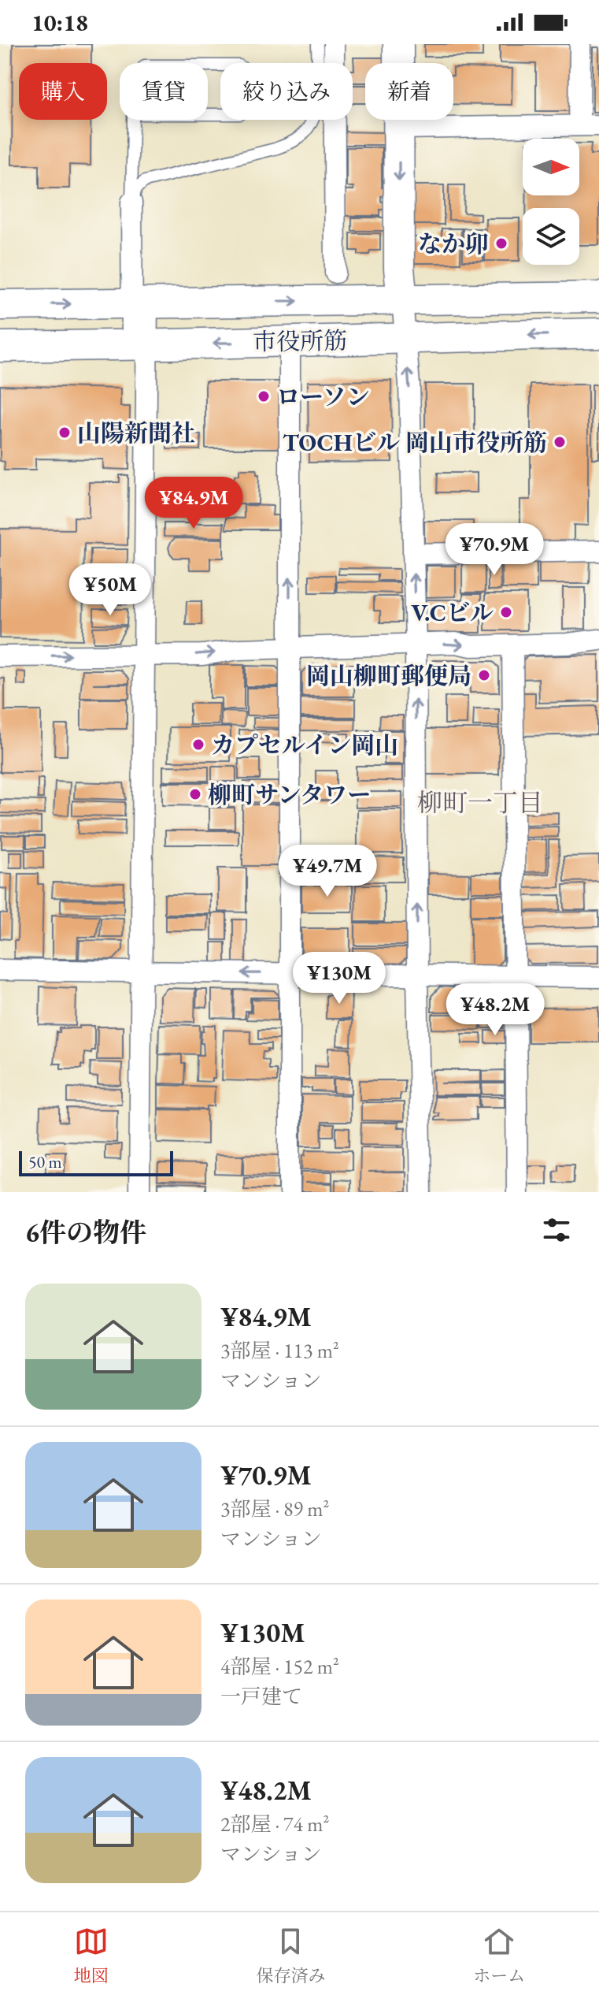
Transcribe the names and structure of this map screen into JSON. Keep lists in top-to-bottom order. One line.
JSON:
{"streets":{"street":["市役所筋"]},"districts":["柳町一丁目"],"places":["なか卯","ローソン","山陽新聞社","TOCHビル 岡山市役所筋","V.Cビル","岡山柳町郵便局","カプセルイン岡山","柳町サンタワー"],"scale_bar":"50 m","north":"right","page":{"status":"10:18","chip":["購入","賃貸","絞り込み","新着"],"price":["¥84.9M","¥70.9M","¥50M","¥49.7M","¥130M","¥48.2M"],"scale":"50 m","heading":"6件の物件","list":[{"name":"¥84.9M","note":"3部屋 · 113 m² · マンション"},{"name":"¥70.9M","note":"3部屋 · 89 m² · マンション"},{"name":"¥130M","note":"4部屋 · 152 m² · 一戸建て"},{"name":"¥48.2M","note":"2部屋 · 74 m² · マンション"}],"tabs":["地図","保存済み","ホーム"]}}
